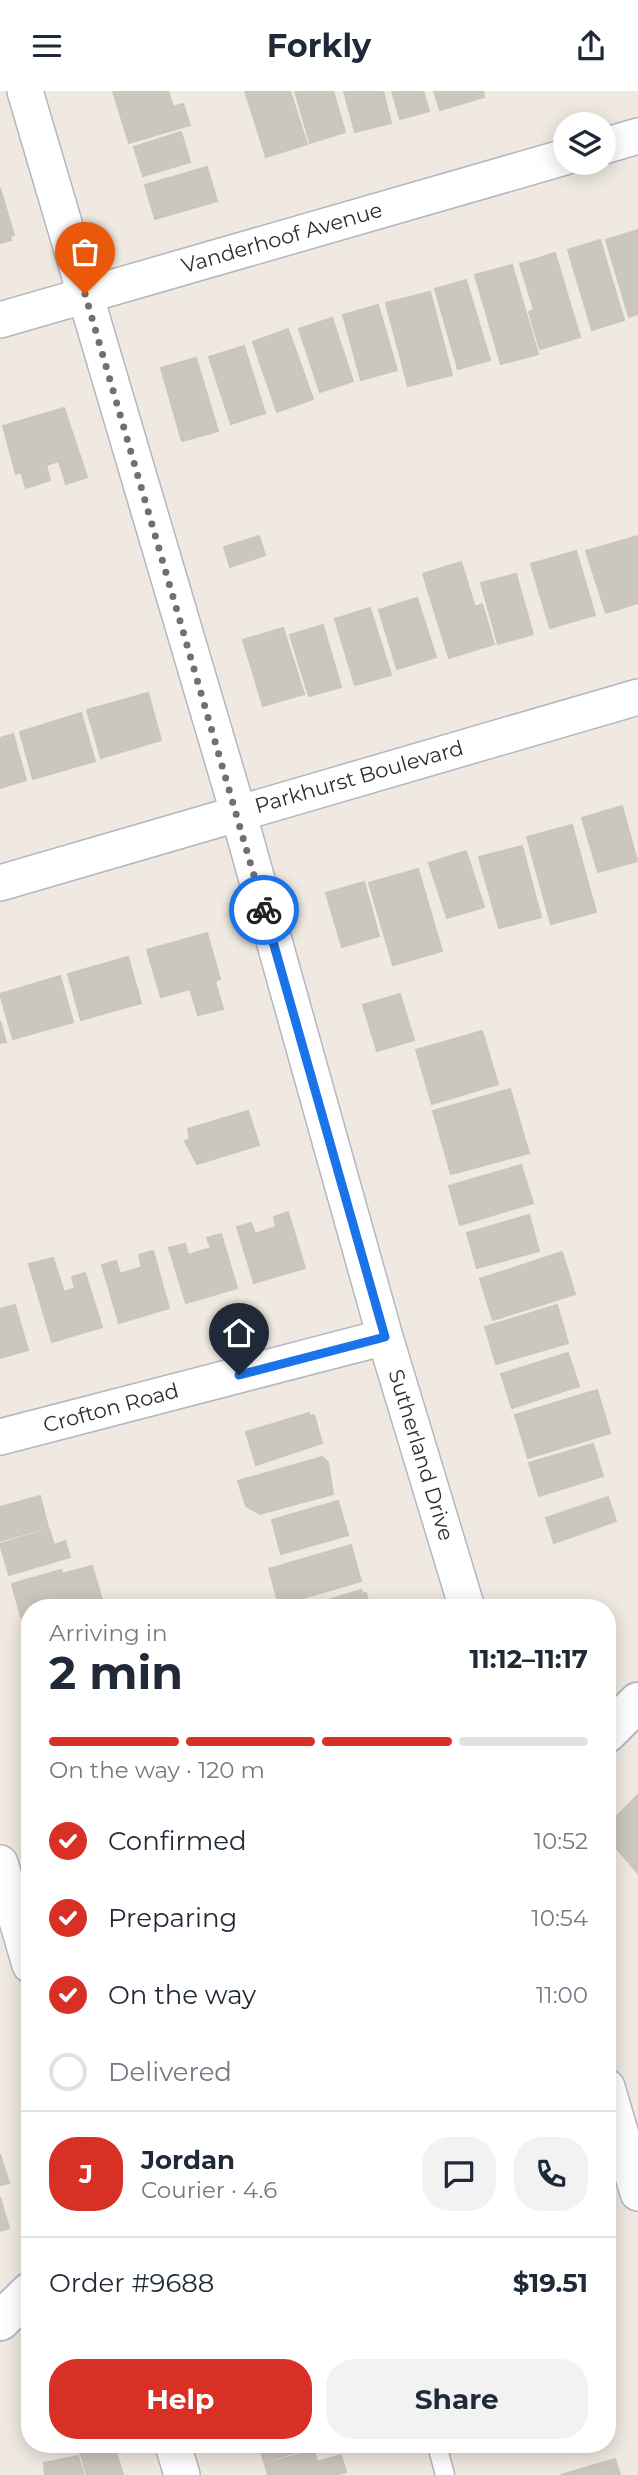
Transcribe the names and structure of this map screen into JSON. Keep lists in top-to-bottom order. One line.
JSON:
{"streets":{"street":["Vanderhoof Avenue","Parkhurst Boulevard","Crofton Road","Sutherland Drive"]},"crossings":[["Vanderhoof Avenue","Sutherland Drive"],["Parkhurst Boulevard","Sutherland Drive"],["Crofton Road","Sutherland Drive"]],"page":{"header":"Forkly","heading":["2 min","Arriving in","11:12–11:17"],"panel":["Jordan","Courier · 4.6","Order #9688","$19.51"],"bar":"On the way · 120 m","list":[["Confirmed","10:52"],["Preparing","10:54"],["On the way","11:00"],"Delivered"],"round":"J","buttons":["Help","Share"]}}
